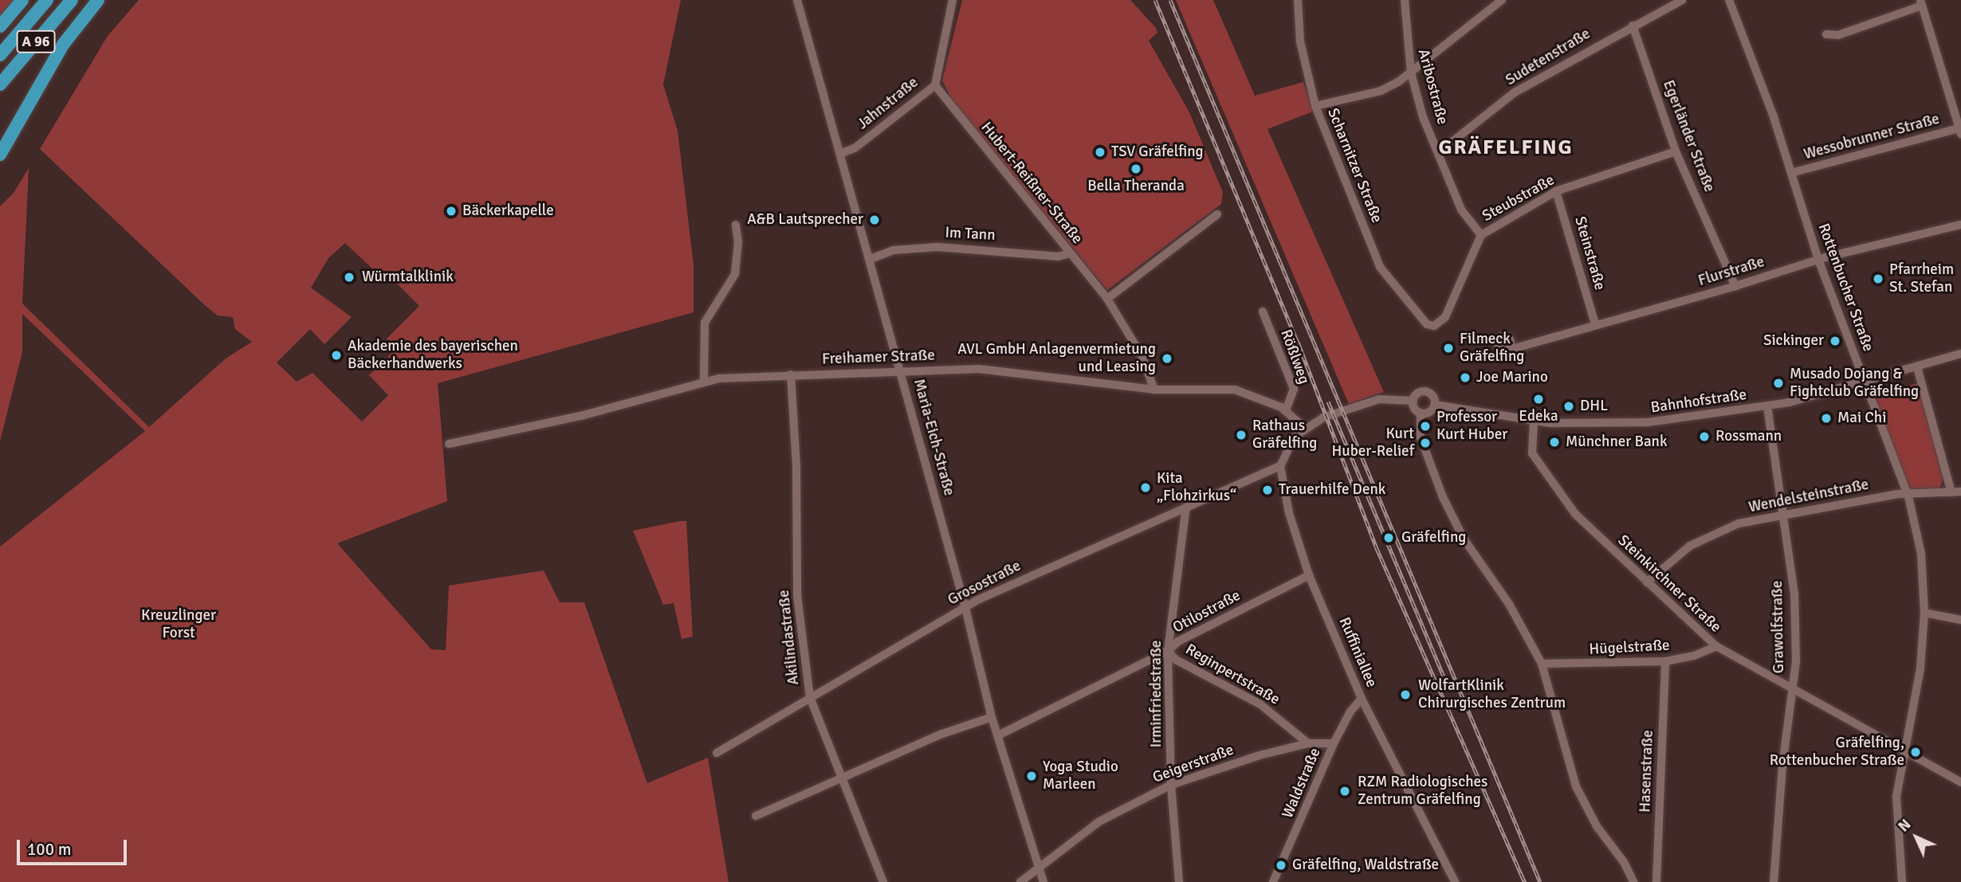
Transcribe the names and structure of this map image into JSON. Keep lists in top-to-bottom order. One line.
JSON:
{"streets":{"highway":["A 96"],"street":["Sudetenstraße","Aribostraße","Jahnstraße","Egerländer Straße","Wessobrunner Straße","Scharnitzer Straße","Hubert-Reißner-Straße","Steubstraße","Im Tann","Steinstraße","Flurstraße","Rottenbucher Straße","Rößlweg","Freihamer Straße","Bahnhofstraße","Maria-Eich-Straße","Wendelsteinstraße","Grosostraße","Steinkirchner Straße","Otilostraße","Grawolfstraße","Akilindastraße","Hügelstraße","Ruffiniallee","Reginpertstraße","Irminfriedstraße","Geigerstraße","Hasenstraße","Waldstraße"]},"crossings":[["Sudetenstraße","Aribostraße"],["Sudetenstraße","Egerländer Straße"],["Aribostraße","Steubstraße"],["Jahnstraße","Hubert-Reißner-Straße"],["Jahnstraße","Maria-Eich-Straße"],["Egerländer Straße","Steubstraße"],["Egerländer Straße","Flurstraße"],["Wessobrunner Straße","Rottenbucher Straße"],["Scharnitzer Straße","Steubstraße"],["Hubert-Reißner-Straße","Im Tann"],["Hubert-Reißner-Straße","Freihamer Straße"],["Steubstraße","Steinstraße"],["Im Tann","Maria-Eich-Straße"],["Steinstraße","Flurstraße"],["Flurstraße","Rottenbucher Straße"],["Rottenbucher Straße","Bahnhofstraße"],["Rottenbucher Straße","Wendelsteinstraße"],["Rottenbucher Straße","Steinkirchner Straße"],["Rößlweg","Freihamer Straße"],["Freihamer Straße","Bahnhofstraße"],["Freihamer Straße","Maria-Eich-Straße"],["Freihamer Straße","Akilindastraße"],["Bahnhofstraße","Steinkirchner Straße"],["Bahnhofstraße","Grawolfstraße"],["Maria-Eich-Straße","Grosostraße"],["Maria-Eich-Straße","Otilostraße"],["Maria-Eich-Straße","Geigerstraße"],["Wendelsteinstraße","Steinkirchner Straße"],["Wendelsteinstraße","Grawolfstraße"],["Grosostraße","Akilindastraße"],["Grosostraße","Ruffiniallee"],["Grosostraße","Irminfriedstraße"],["Steinkirchner Straße","Grawolfstraße"],["Steinkirchner Straße","Hügelstraße"],["Otilostraße","Ruffiniallee"],["Otilostraße","Reginpertstraße"],["Otilostraße","Irminfriedstraße"],["Hügelstraße","Hasenstraße"],["Ruffiniallee","Waldstraße"],["Reginpertstraße","Irminfriedstraße"],["Reginpertstraße","Geigerstraße"],["Irminfriedstraße","Geigerstraße"],["Geigerstraße","Waldstraße"]],"districts":["GRÄFELFING"],"parks":["Kreuzlinger Forst"],"places":["TSV Gräfelfing","Bella Theranda","Bäckerkapelle","A&B Lautsprecher","Würmtalklinik","Pfarrheim St. Stefan","Sickinger","Filmeck Gräfelfing","Akademie des bayerischen Bäckerhandwerks","AVL GmbH Anlagenvermietung und Leasing","Joe Marino","Musado Dojang & Fightclub Gräfelfing","Edeka","DHL","Mai Chi","Professor Kurt Huber","Rathaus Gräfelfing","Rossmann","Münchner Bank","Kurt Huber-Relief","Kita „Flohzirkus“","Trauerhilfe Denk","Gräfelfing","WolfartKlinik Chirurgisches Zentrum","Gräfelfing, Rottenbucher Straße","Yoga Studio Marleen","RZM Radiologisches Zentrum Gräfelfing","Gräfelfing, Waldstraße"],"scale_bar":"100 m","north":"top left"}
